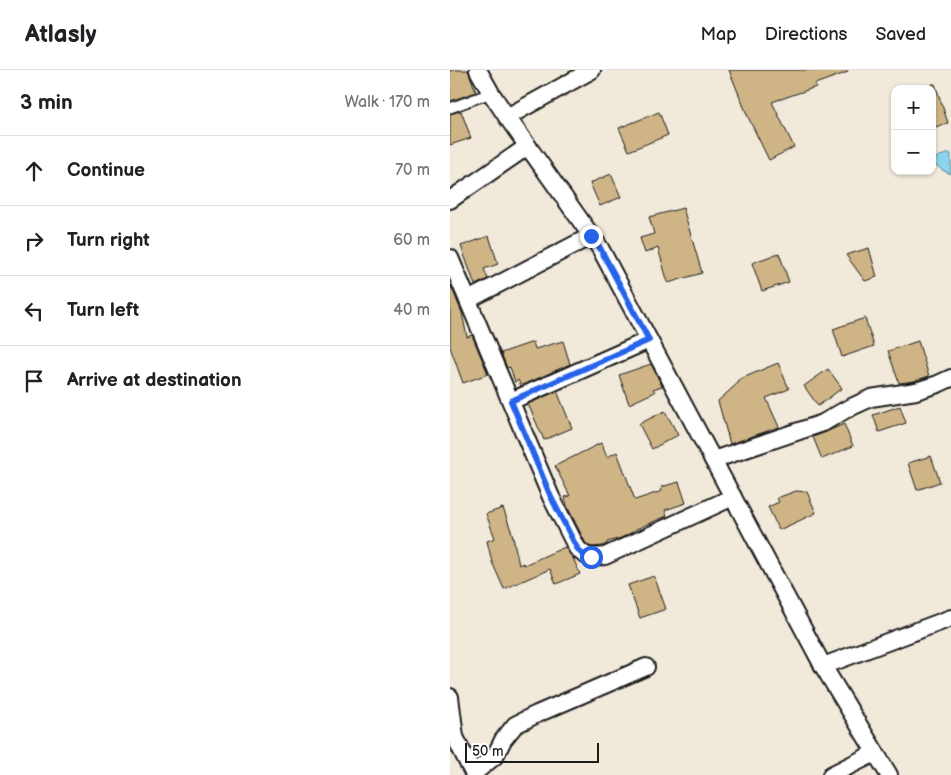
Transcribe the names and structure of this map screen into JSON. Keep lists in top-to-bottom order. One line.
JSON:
{"scale_bar":"50 m","page":{"header":"Atlasly","nav":["Map","Directions","Saved"],"heading":["3 min","Walk · 170 m"],"map_buttons":["+","−"],"list":[["Continue","70 m"],["Turn right","60 m"],["Turn left","40 m"],"Arrive at destination"],"scale":"50 m"}}
